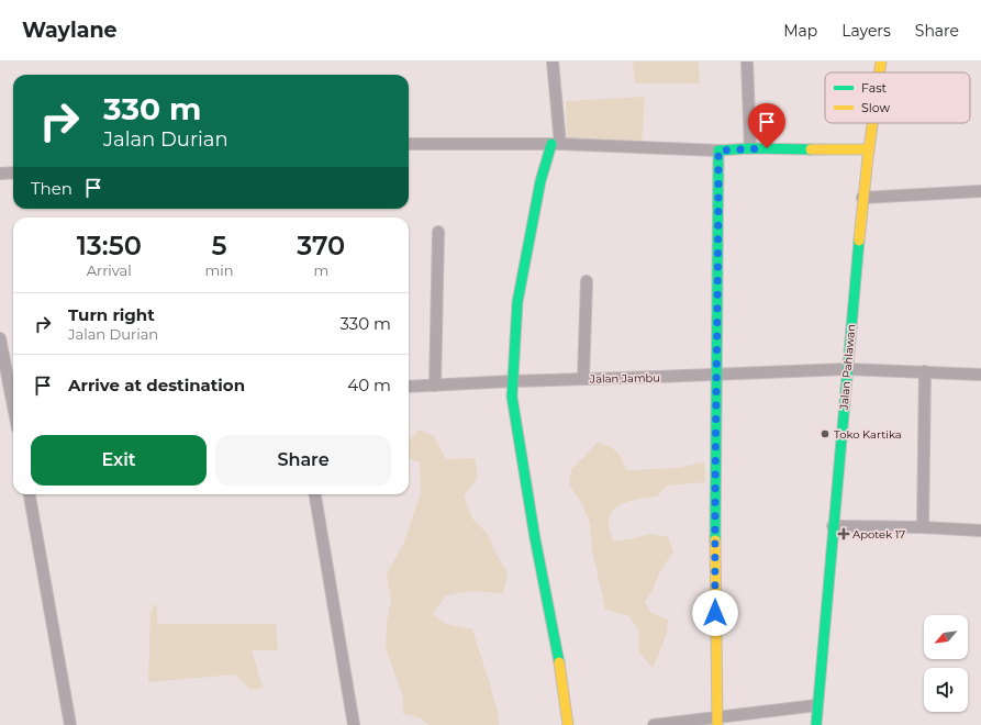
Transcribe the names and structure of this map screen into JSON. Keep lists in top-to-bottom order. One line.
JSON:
{"streets":{"street":["Jalan Pahlawan","Jalan Jambu"]},"crossings":[["Jalan Pahlawan","Jalan Jambu"]],"places":{"other":["Toko Kartika"],"health":["Apotek 17"]},"legend":["Fast","Slow"],"north":"bottom left","page":{"header":"Waylane","nav":["Map","Layers","Share"],"turn":["330 m","Jalan Durian"],"then":"Then","eta":["13:50","Arrival","5","min","370","m"],"list":[{"name":"Turn right","note":"Jalan Durian","value":"330 m"},{"name":"Arrive at destination","value":"40 m"}],"buttons":["Exit","Share"]}}
